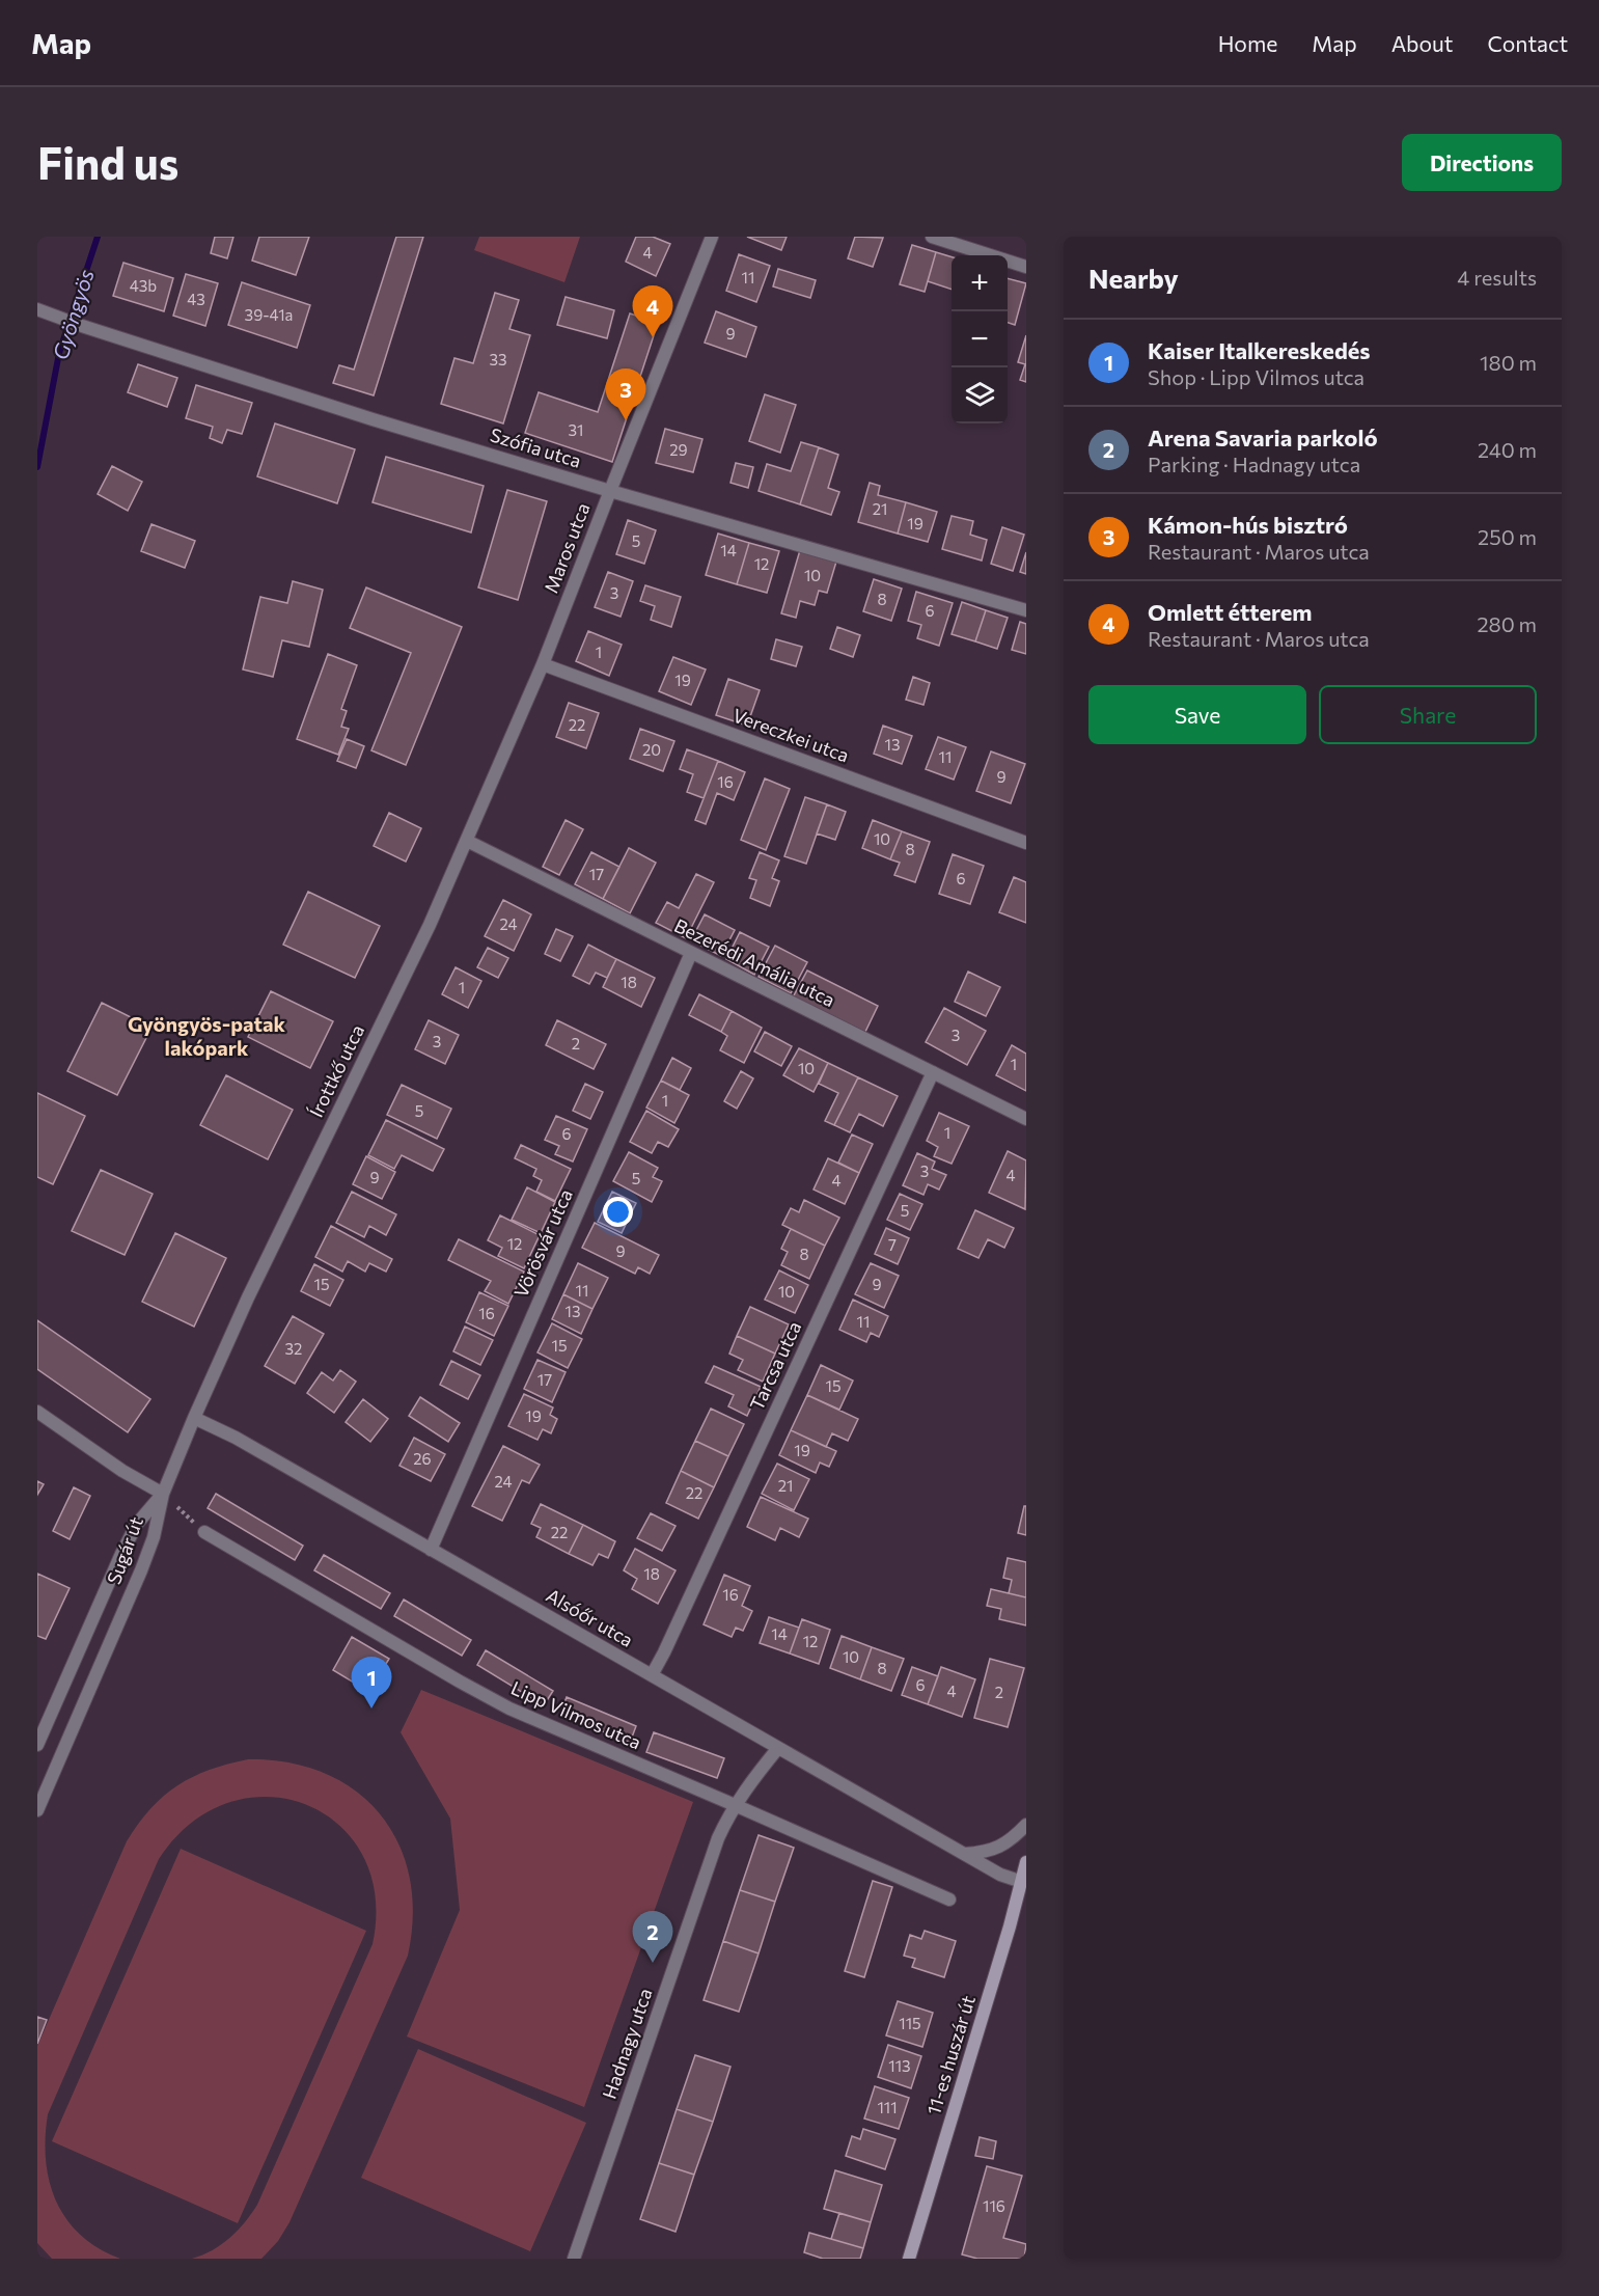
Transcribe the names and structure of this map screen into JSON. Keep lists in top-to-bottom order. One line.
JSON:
{"streets":{"main road":["11-es huszár út"],"street":["Szófia utca","Maros utca","Vereczkei utca","Bezerédi Amália utca","Írottkő utca","Vörösvár utca","Tarcsa utca","Sugár út","Alsóőr utca","Lipp Vilmos utca","Hadnagy utca"]},"crossings":[["Szófia utca","Maros utca"],["Maros utca","Vereczkei utca"],["Maros utca","Írottkő utca"],["Vereczkei utca","Írottkő utca"],["Bezerédi Amália utca","Írottkő utca"],["Bezerédi Amália utca","Vörösvár utca"],["Bezerédi Amália utca","Tarcsa utca"],["Írottkő utca","Sugár út"],["Írottkő utca","Alsóőr utca"],["Vörösvár utca","Alsóőr utca"],["Tarcsa utca","Alsóőr utca"],["Alsóőr utca","Hadnagy utca"],["Alsóőr utca","11-es huszár út"],["Lipp Vilmos utca","Hadnagy utca"]],"districts":["Gyöngyös-patak lakópark"],"water":["Gyöngyös"],"house_numbers":["4","11","43b","43","39-41a","9","33","31","29","21","19","5","14","12","10","3","8","6","1","19","22","13","20","11","9","16","10","8","17","6","24","18","1","3","3","2","1","10","1","5","1","6","3","4","9","5","4","5","12","7","9","8","15","9","11","10","13","16","11","15","32","17","15","19","19","26","24","21","22","22","18","16","14","12","10","8","6","4","2","115","113","111","116"],"page":{"header":"Map","nav":["Home","Map","About","Contact"],"buttons":["Directions",["Save","Share"]],"title":"Find us","heading":["Nearby","4 results"],"map_buttons":["+","−"],"pins":["4","3","1","2"],"list":[{"mark":"1","name":"Kaiser Italkereskedés","note":"Shop · Lipp Vilmos utca","value":"180 m"},{"mark":"2","name":"Arena Savaria parkoló","note":"Parking · Hadnagy utca","value":"240 m"},{"mark":"3","name":"Kámon-hús bisztró","note":"Restaurant · Maros utca","value":"250 m"},{"mark":"4","name":"Omlett étterem","note":"Restaurant · Maros utca","value":"280 m"}]}}
